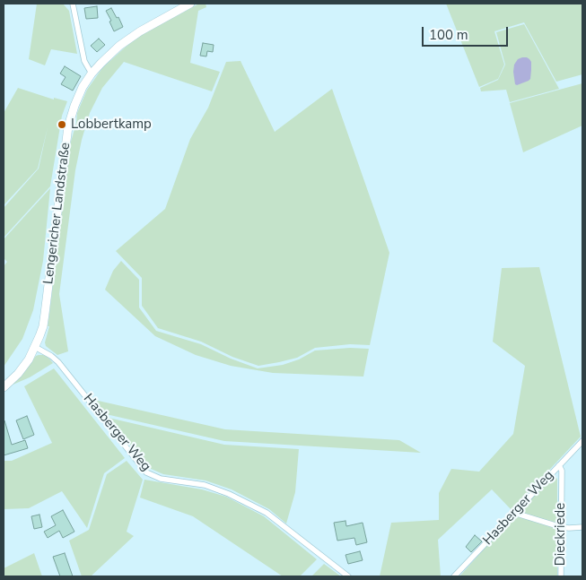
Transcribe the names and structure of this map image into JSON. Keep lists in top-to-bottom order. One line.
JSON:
{"streets":{"main road":["Lengericher Landstraße"],"street":["Hasberger Weg","Dieckriede"]},"crossings":[["Lengericher Landstraße","Hasberger Weg"],["Hasberger Weg","Dieckriede"]],"places":["Lobbertkamp"],"scale_bar":"100 m"}
